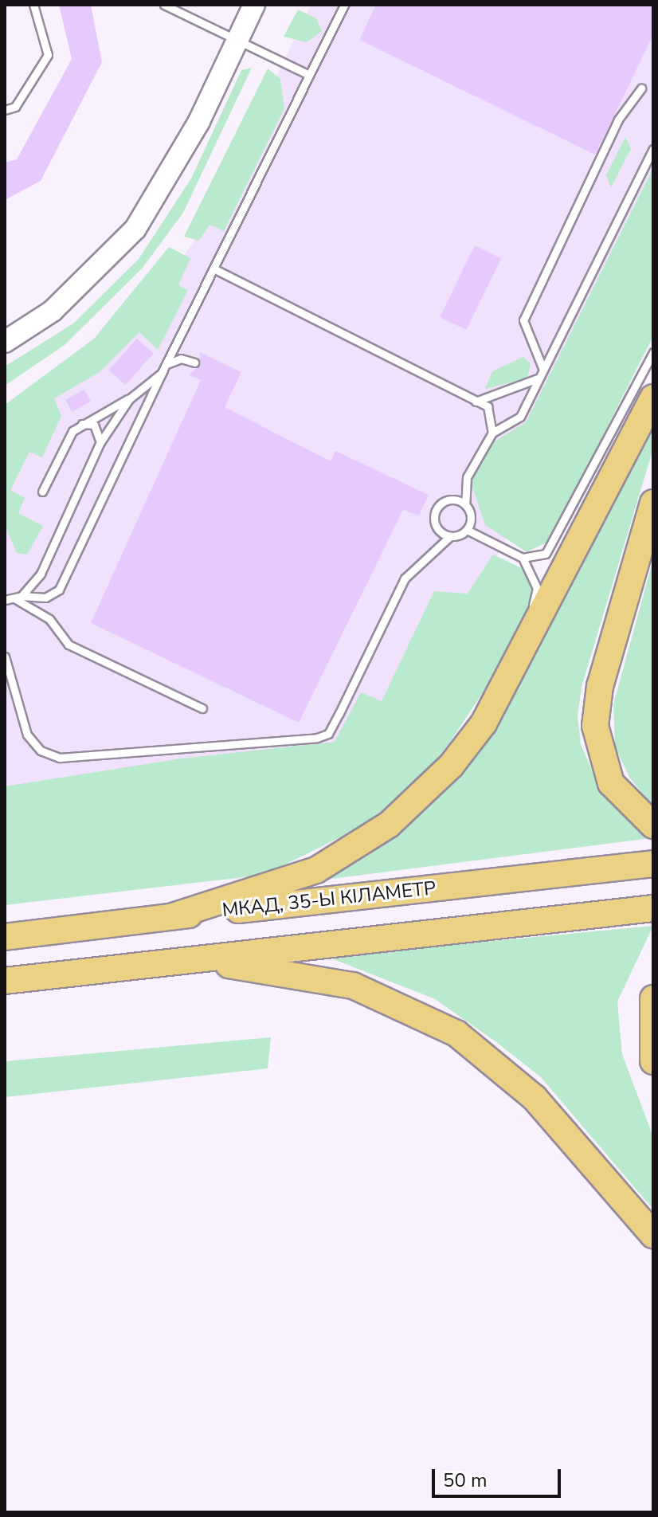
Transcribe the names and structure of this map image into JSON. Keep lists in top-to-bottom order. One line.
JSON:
{"streets":{"highway":["МКАД, 35-Ы КІЛАМЕТР"]},"scale_bar":"50 m"}
